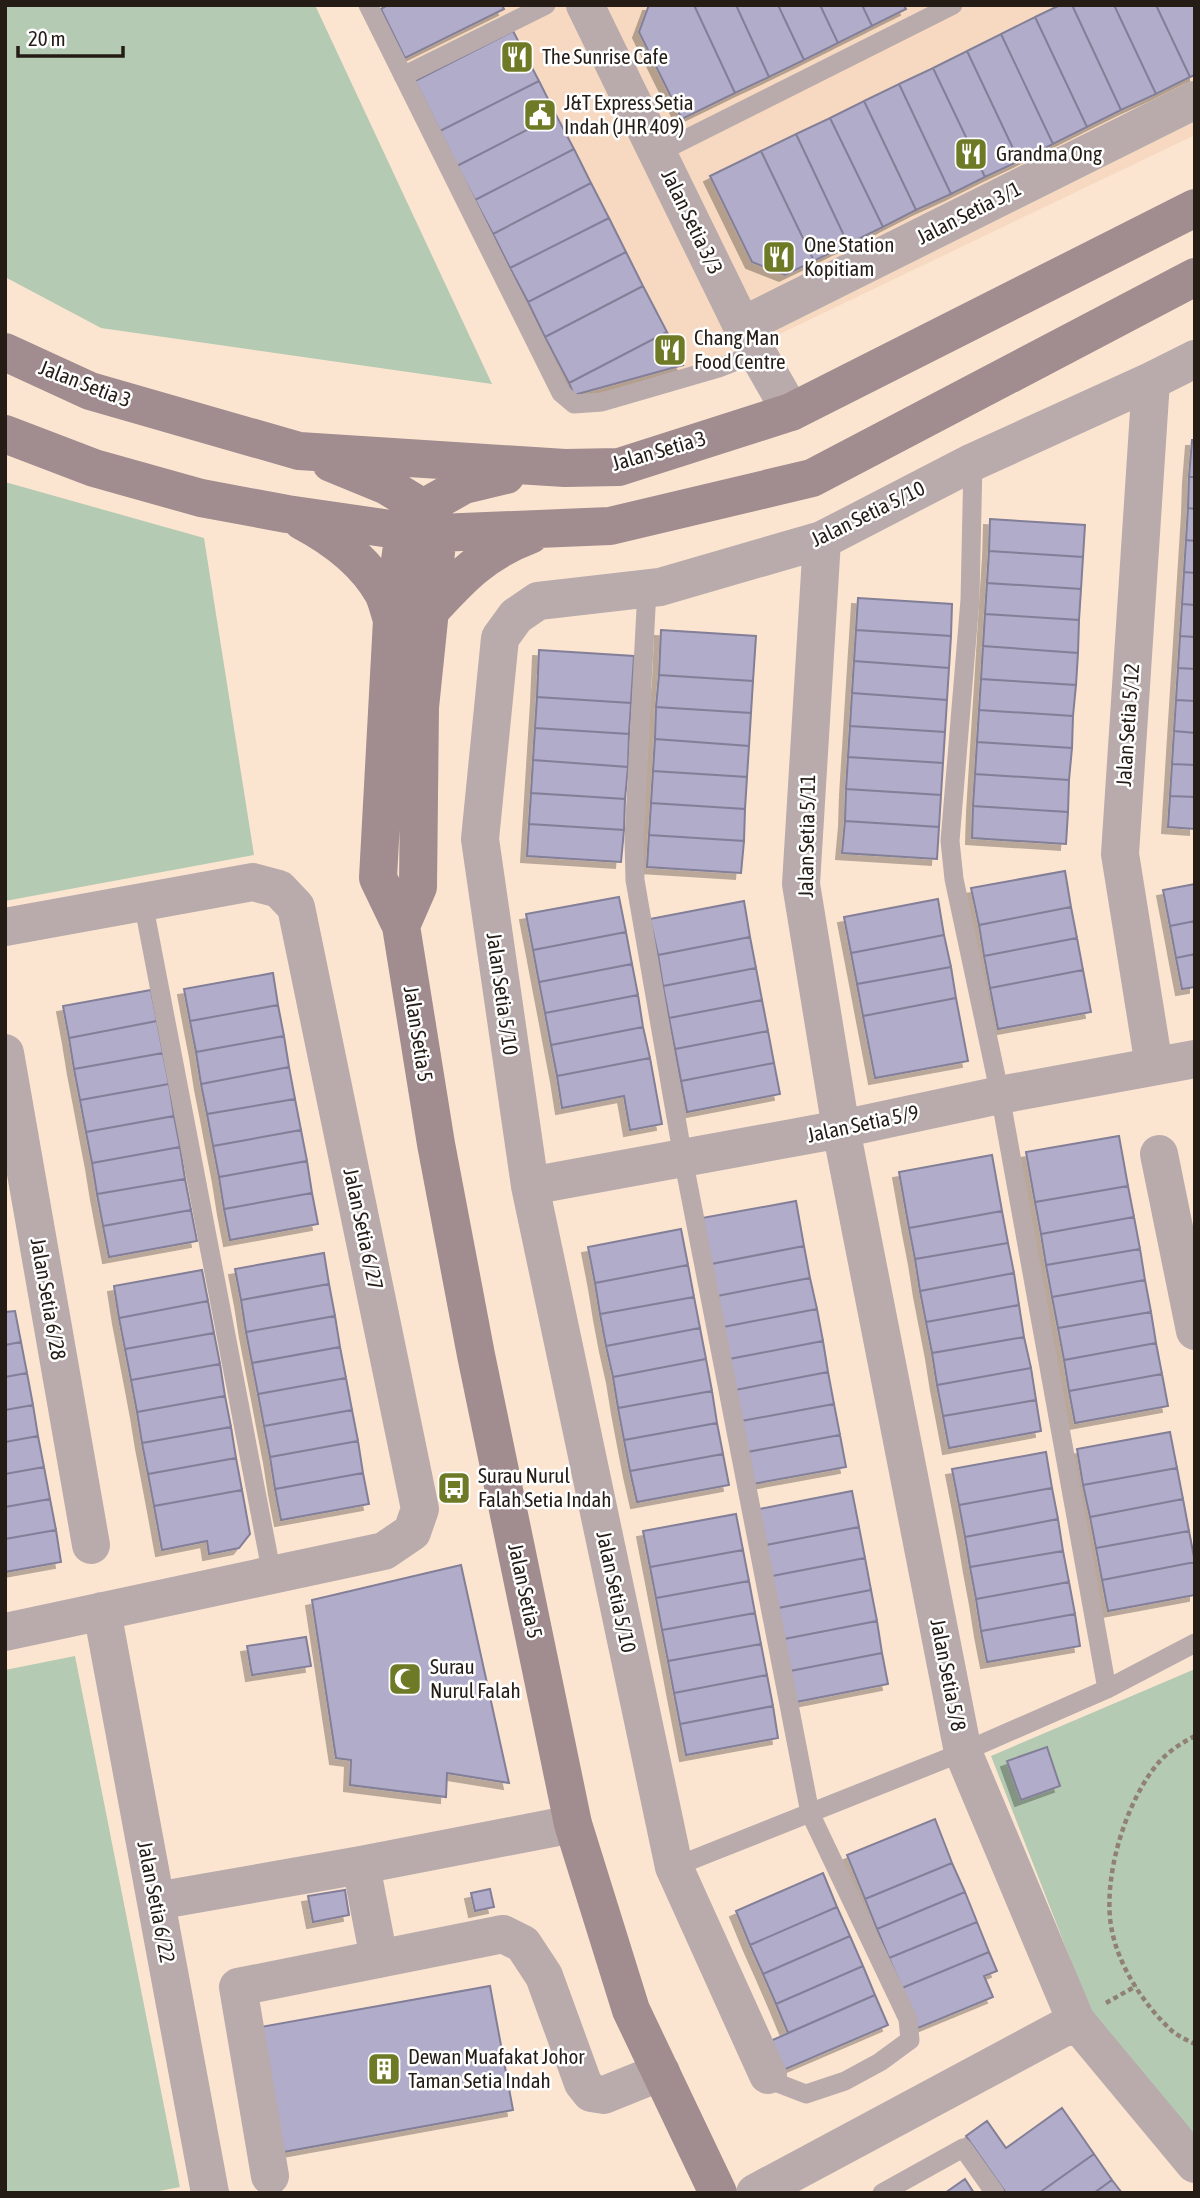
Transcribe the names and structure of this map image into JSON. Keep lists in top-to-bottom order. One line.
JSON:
{"streets":{"street":["Jalan Setia 3/1","Jalan Setia 3/3","Jalan Setia 3","Jalan Setia 5/10","Jalan Setia 5/12","Jalan Setia 5/11","Jalan Setia 5","Jalan Setia 5/9","Jalan Setia 6/27","Jalan Setia 6/28","Jalan Setia 5/8","Jalan Setia 6/22"]},"crossings":[["Jalan Setia 3/1","Jalan Setia 3/3"],["Jalan Setia 3/3","Jalan Setia 3"],["Jalan Setia 5/10","Jalan Setia 5/12"],["Jalan Setia 5/10","Jalan Setia 5/11"],["Jalan Setia 5/10","Jalan Setia 5/9"],["Jalan Setia 5/12","Jalan Setia 5/9"],["Jalan Setia 5/11","Jalan Setia 5/9"],["Jalan Setia 5/11","Jalan Setia 5/8"],["Jalan Setia 5/9","Jalan Setia 5/8"],["Jalan Setia 6/27","Jalan Setia 6/22"]],"places":{"restaurant":["The Sunrise Cafe","Grandma Ong","One Station Kopitiam","Chang Man Food Centre"],"public building":["J&T Express Setia Indah (JHR 409)"],"bus stop":["Surau Nurul Falah Setia Indah"],"mosque":["Surau Nurul Falah"],"building":["Dewan Muafakat Johor Taman Setia Indah"]},"scale_bar":"20 m"}
